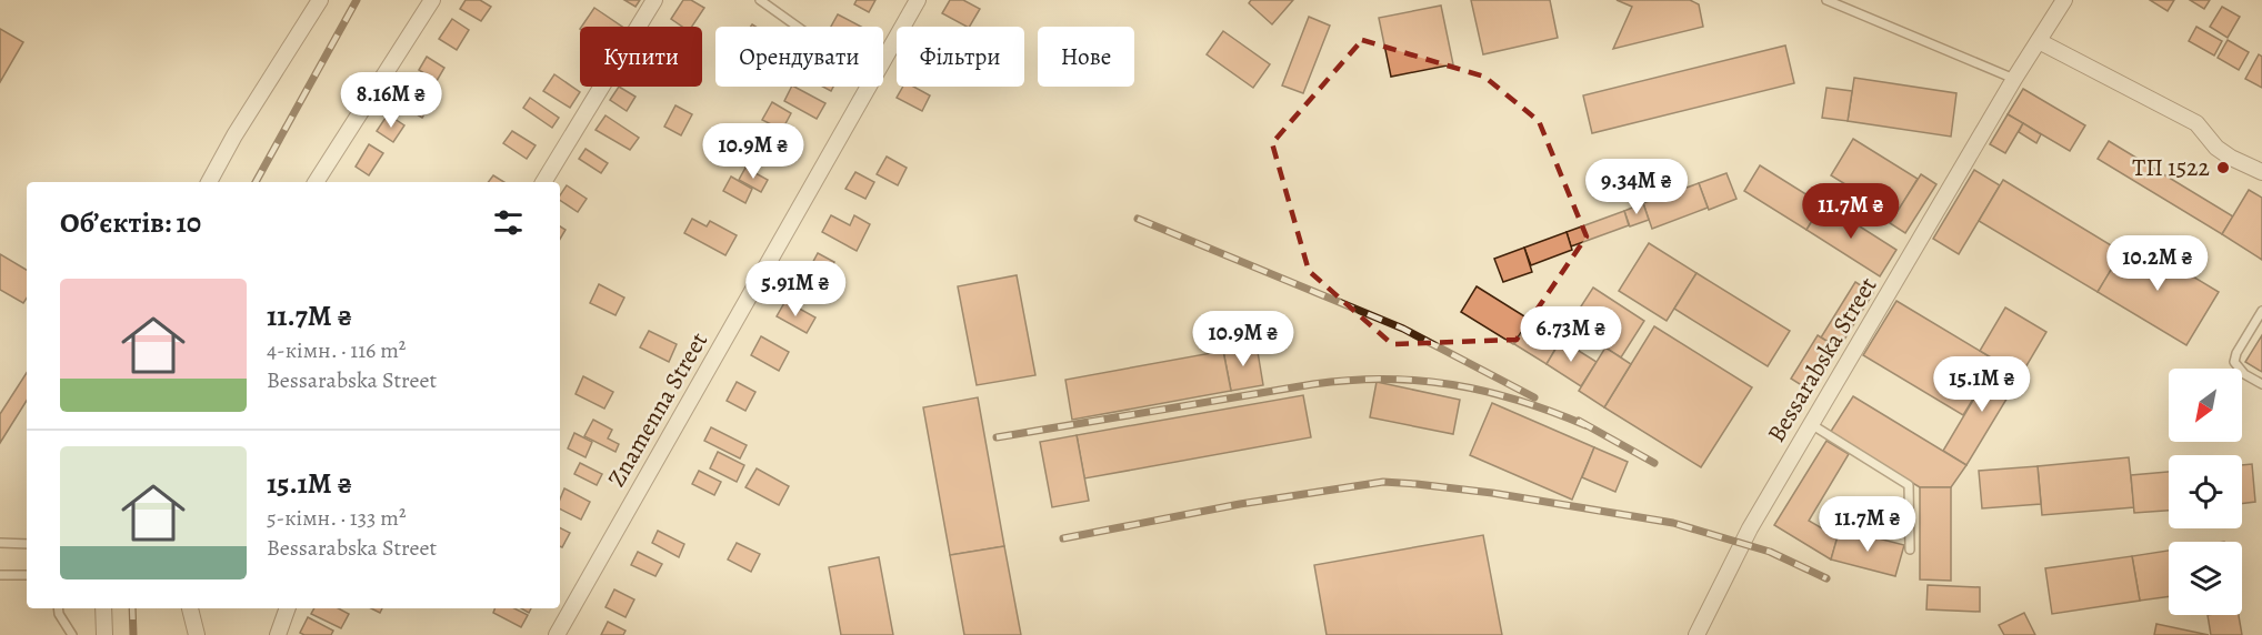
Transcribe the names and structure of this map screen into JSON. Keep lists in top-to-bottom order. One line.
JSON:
{"streets":{"street":["Bessarabska Street","Znamenna Street"]},"places":["ТП 1522"],"north":"bottom left","page":{"chip":["Купити","Орендувати","Фільтри","Нове"],"price":["8.16M ₴","10.9M ₴","9.34M ₴","11.7M ₴","10.2M ₴","5.91M ₴","6.73M ₴","10.9M ₴","15.1M ₴","11.7M ₴"],"heading":"Об’єктів: 10","list":[{"name":"11.7M ₴","note":"4-кімн. · 116 m² · Bessarabska Street"},{"name":"15.1M ₴","note":"5-кімн. · 133 m² · Bessarabska Street"}]}}
